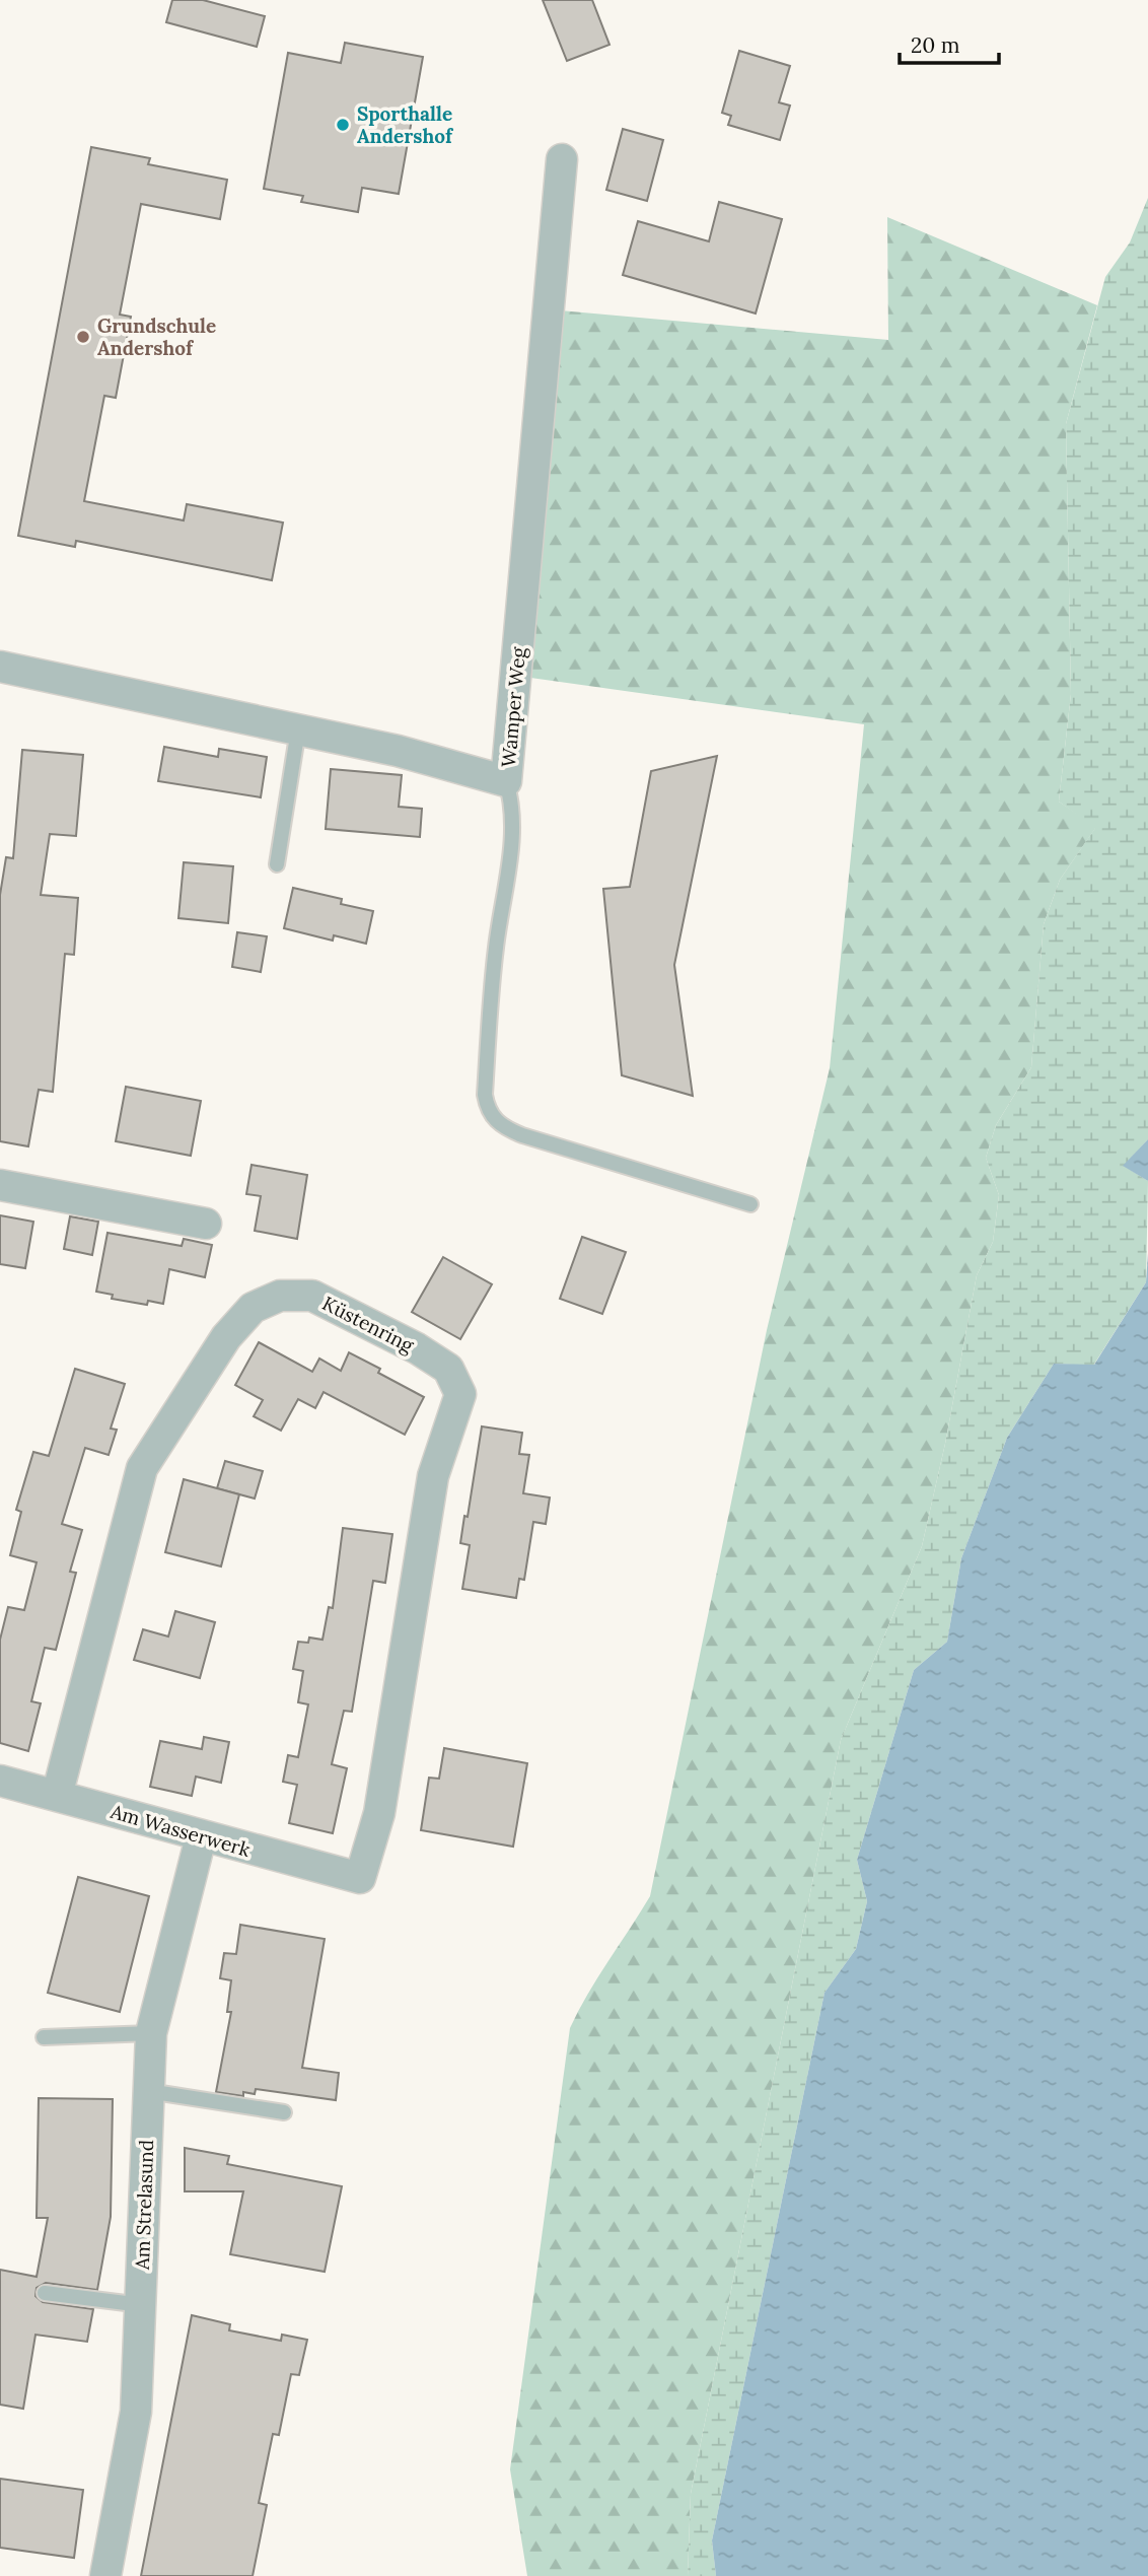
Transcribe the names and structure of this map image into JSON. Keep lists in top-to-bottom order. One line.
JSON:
{"streets":{"street":["Wamper Weg","Küstenring","Am Wasserwerk","Am Strelasund"]},"crossings":[["Küstenring","Am Wasserwerk"],["Am Wasserwerk","Am Strelasund"]],"places":["Sporthalle Andershof","Grundschule Andershof"],"scale_bar":"20 m"}
